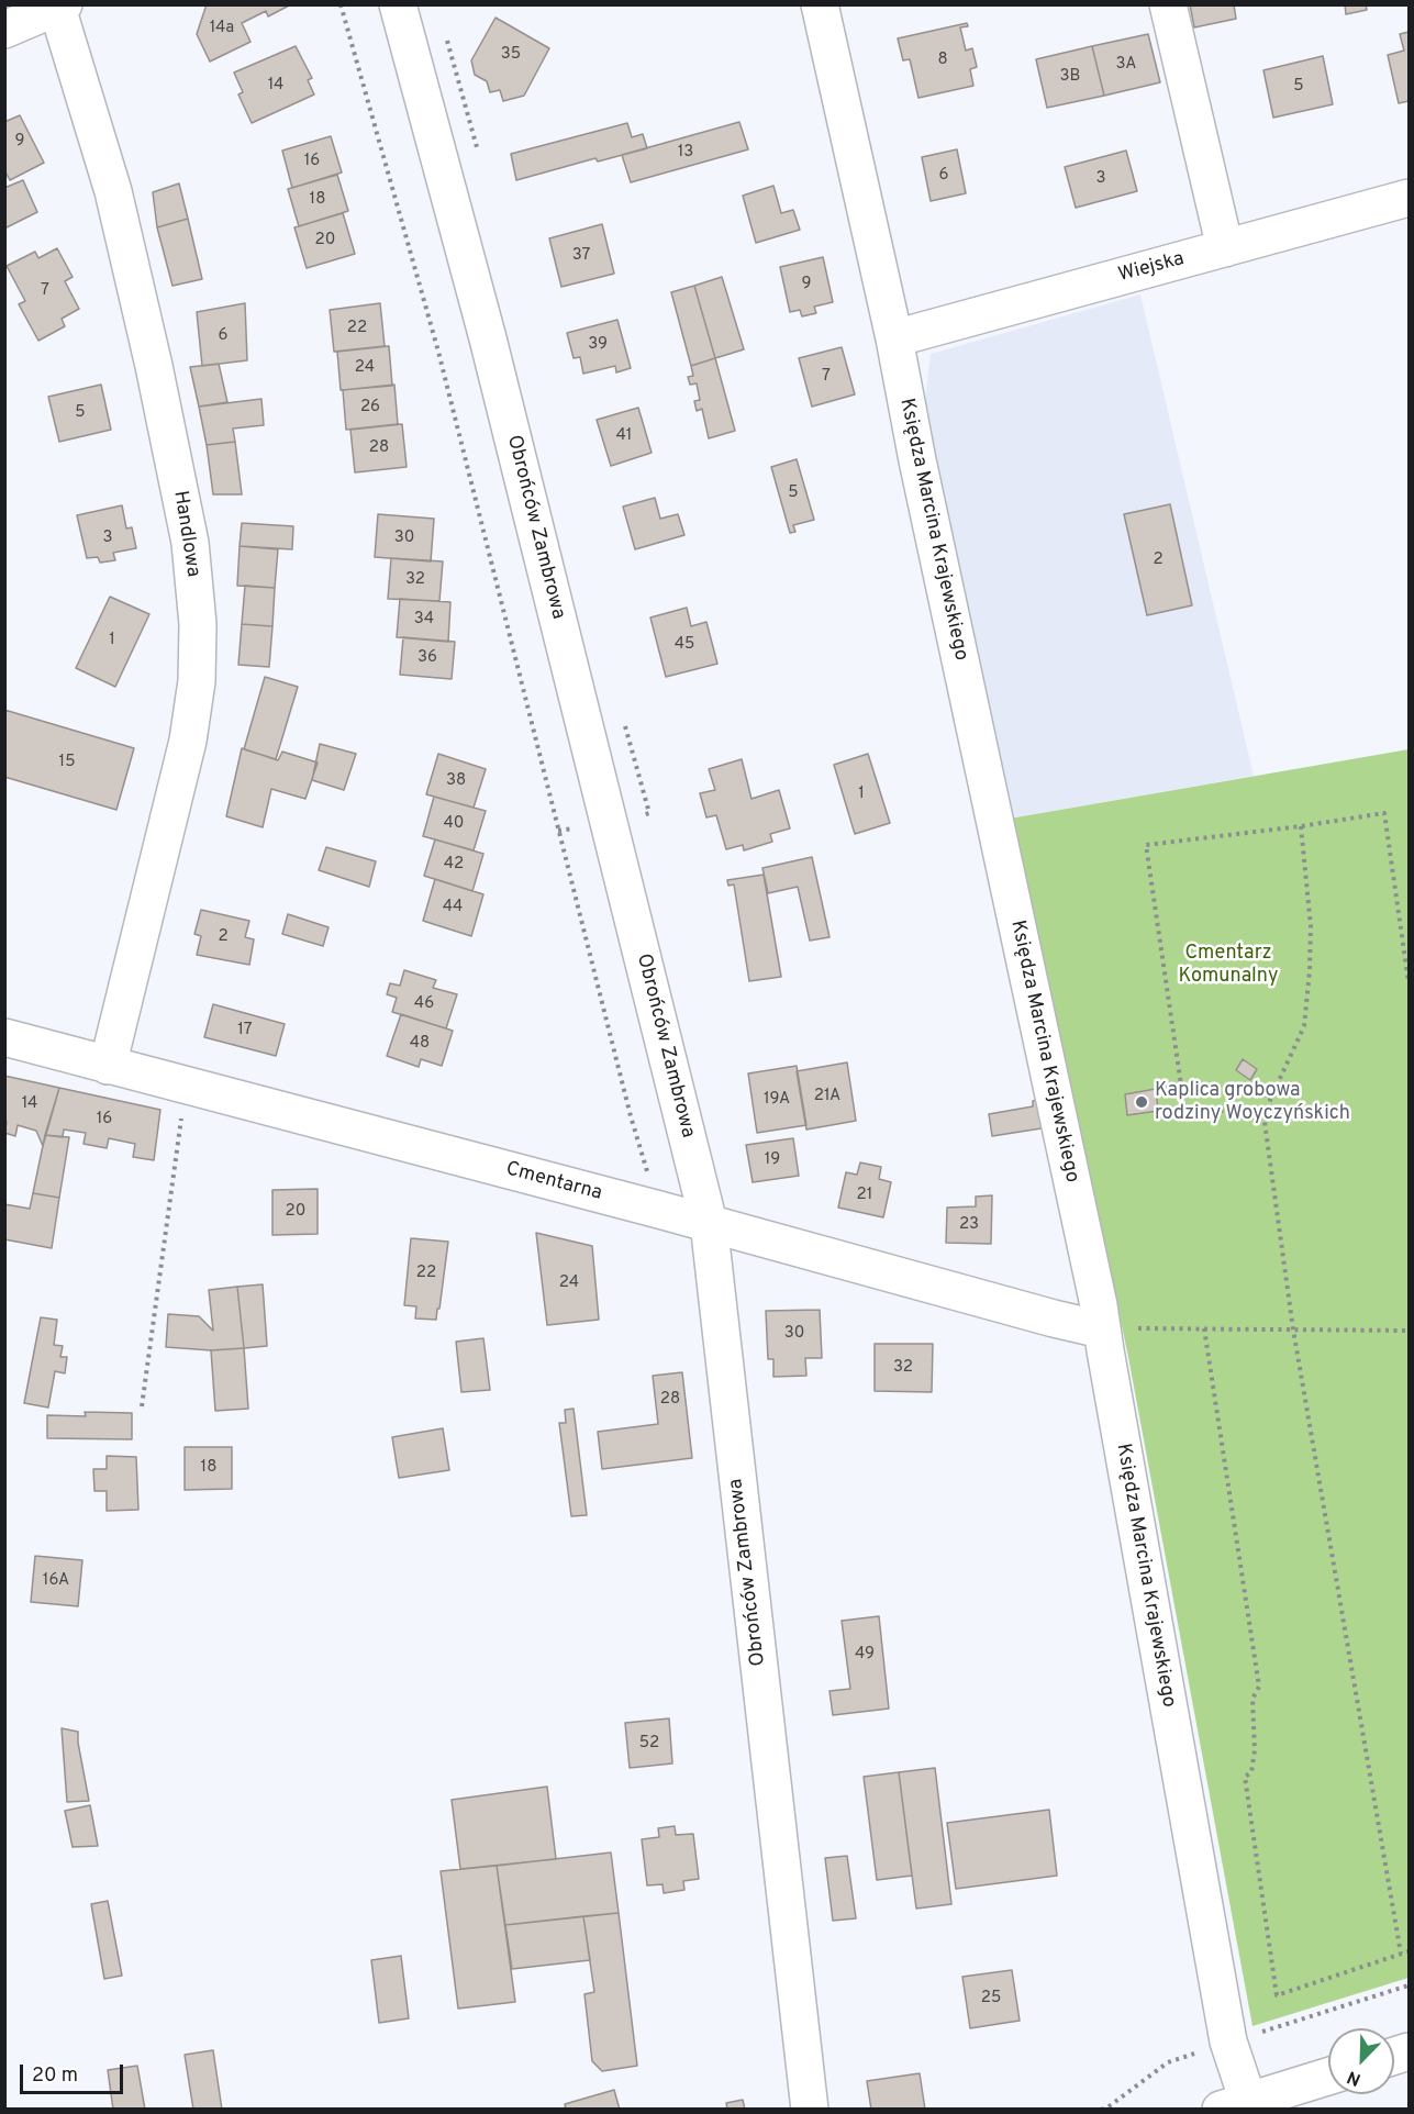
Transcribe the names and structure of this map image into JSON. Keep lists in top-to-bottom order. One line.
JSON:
{"streets":{"street":["Wiejska","Obrońców Zambrowa","Księdza Marcina Krajewskiego","Handlowa","Cmentarna"]},"crossings":[["Wiejska","Księdza Marcina Krajewskiego"],["Obrońców Zambrowa","Cmentarna"],["Księdza Marcina Krajewskiego","Cmentarna"],["Handlowa","Cmentarna"]],"parks":["Cmentarz Komunalny"],"places":["Kaplica grobowa rodziny Woyczyńskich"],"house_numbers":["14a","35","8","3A","3B","14","5","9","13","16","6","3","18","20","37","9","7","22","6","39","24","7","26","5","41","28","5","3","30","2","32","34","1","45","36","15","38","1","40","42","44","2","46","17","48","21A","19A","14","16","19","21","20","23","22","24","30","32","28","18","16A","49","52","25"],"scale_bar":"20 m","north":"bottom left"}
